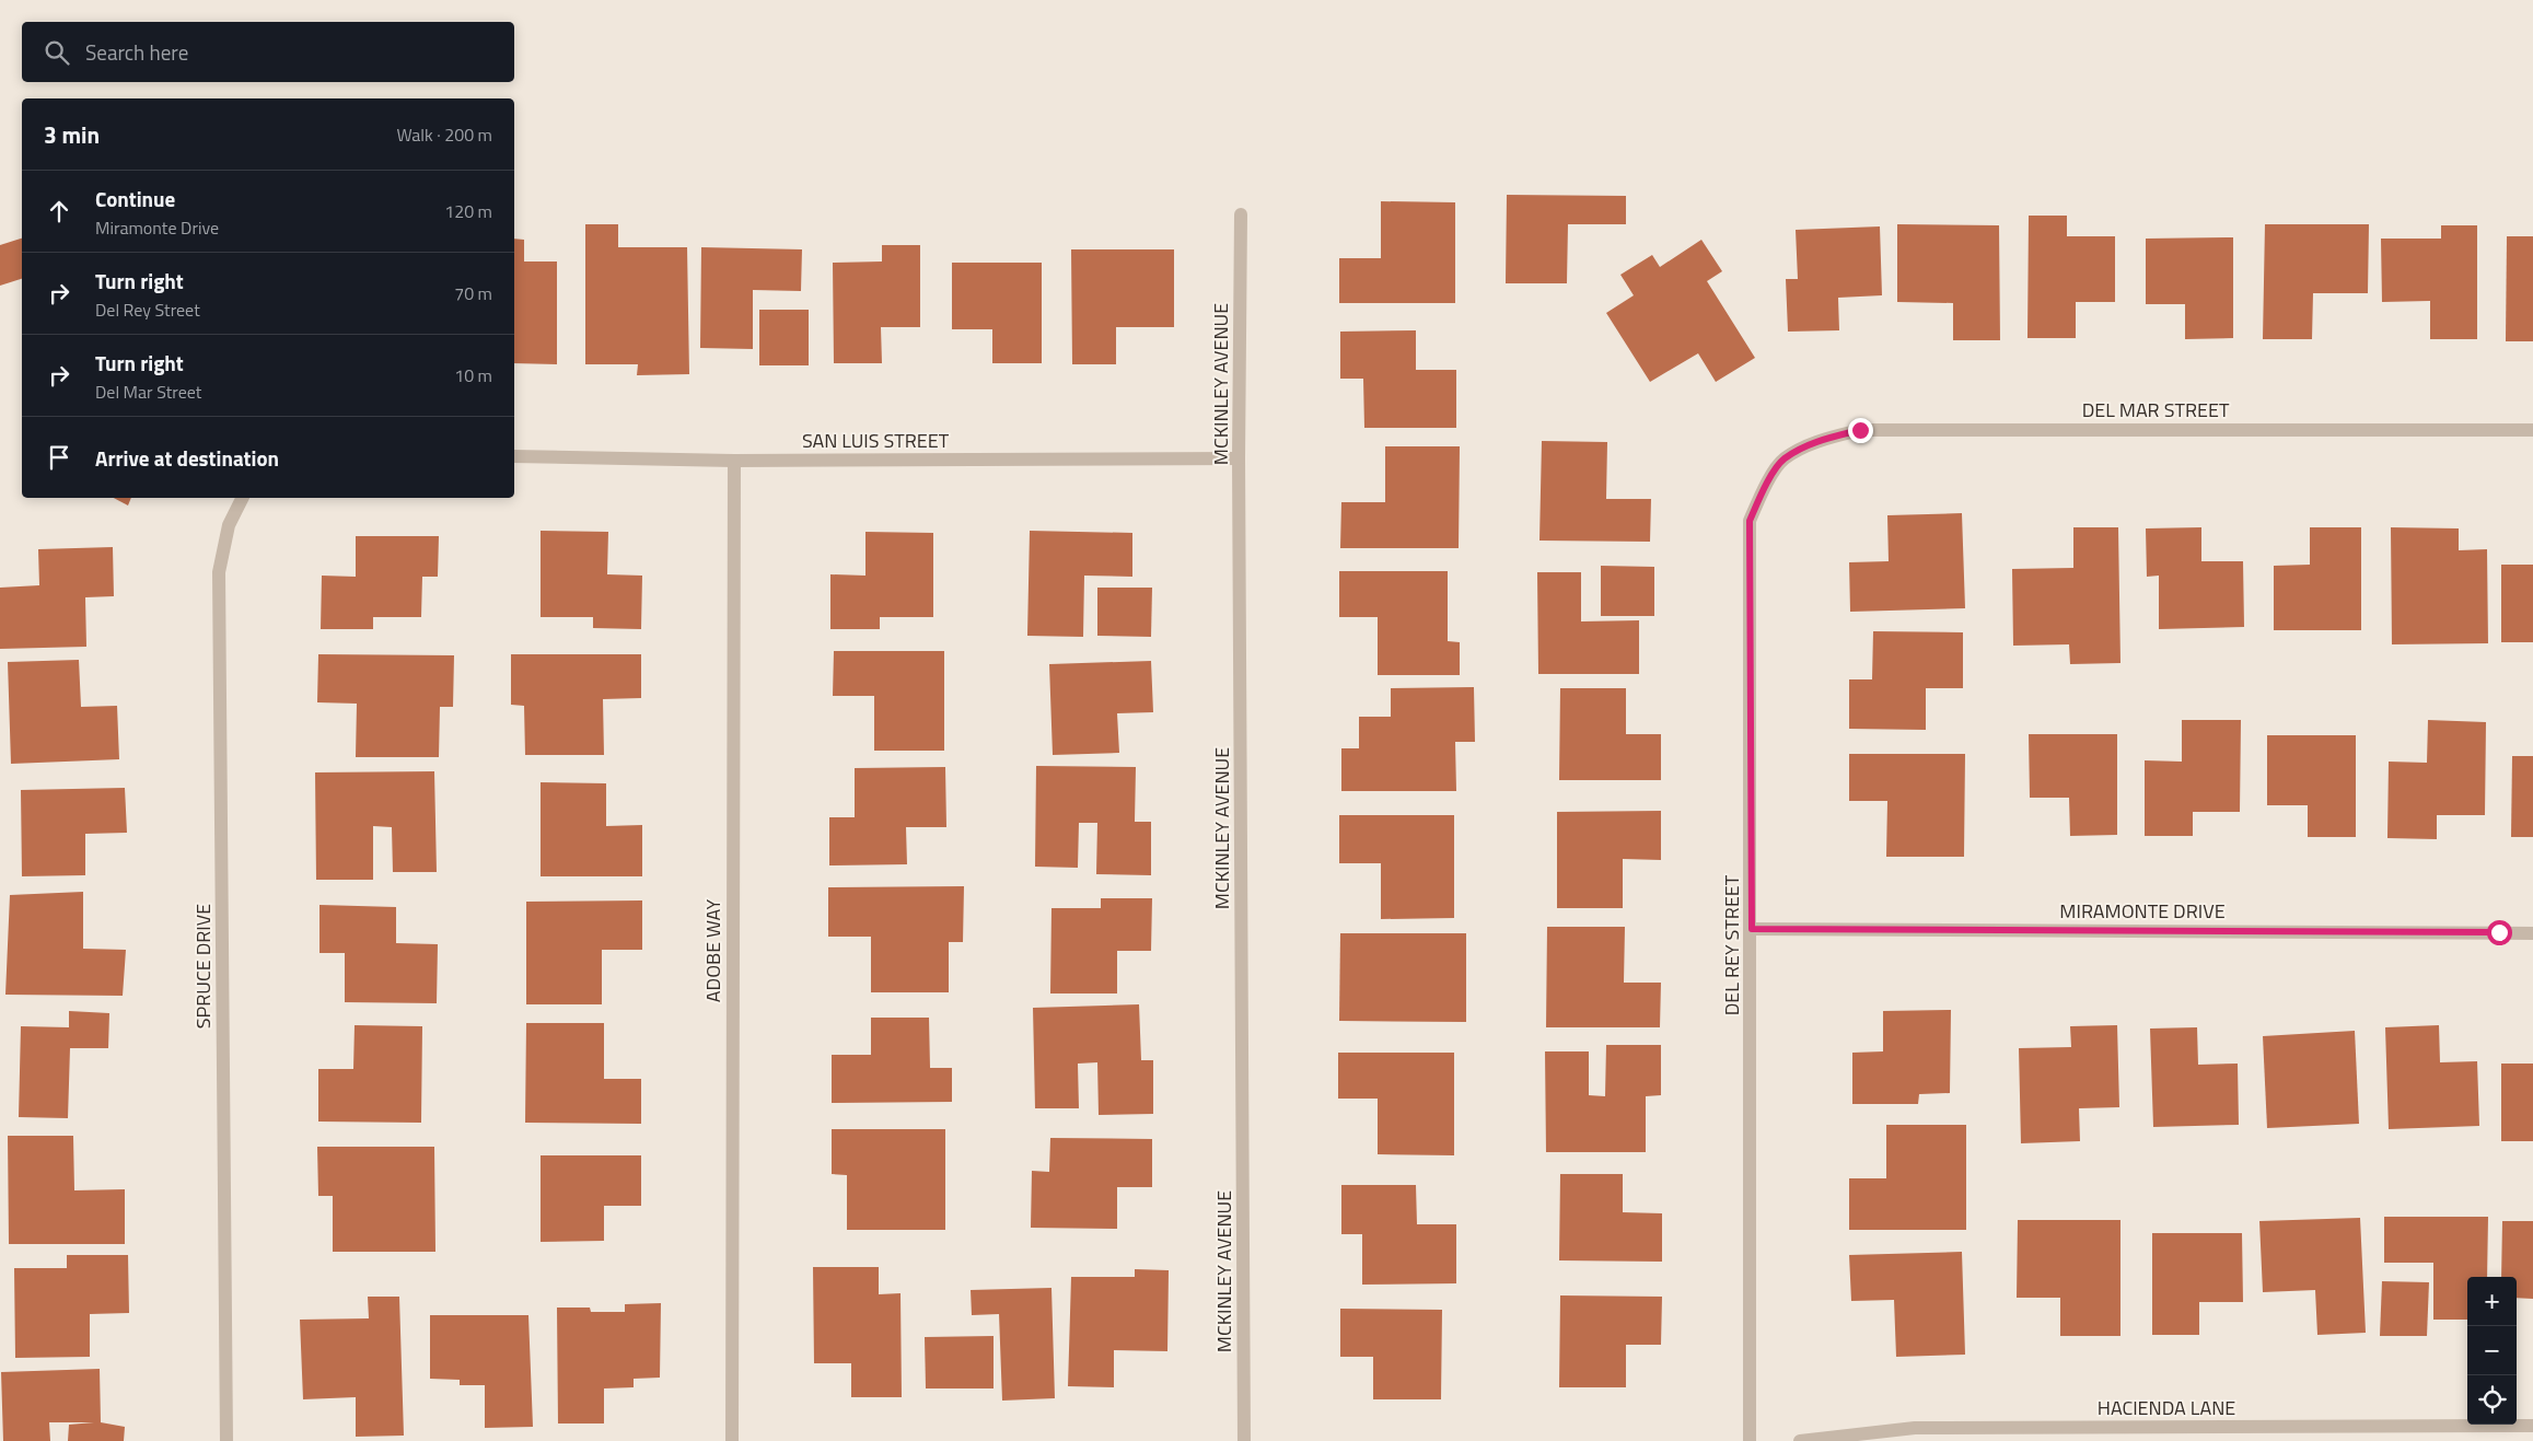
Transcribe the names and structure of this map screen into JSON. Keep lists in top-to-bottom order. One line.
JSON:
{"streets":{"street":["MCKINLEY AVENUE","DEL MAR STREET","SAN LUIS STREET","MIRAMONTE DRIVE","DEL REY STREET","ADOBE WAY","SPRUCE DRIVE","HACIENDA LANE"]},"crossings":[["MCKINLEY AVENUE","SAN LUIS STREET"],["DEL MAR STREET","DEL REY STREET"],["SAN LUIS STREET","ADOBE WAY"],["MIRAMONTE DRIVE","DEL REY STREET"]],"page":{"search":"Search here","heading":["3 min","Walk · 200 m"],"list":[["Continue","Miramonte Drive","120 m"],["Turn right","Del Rey Street","70 m"],["Turn right","Del Mar Street","10 m"],"Arrive at destination"],"map_buttons":["+","−"]}}
